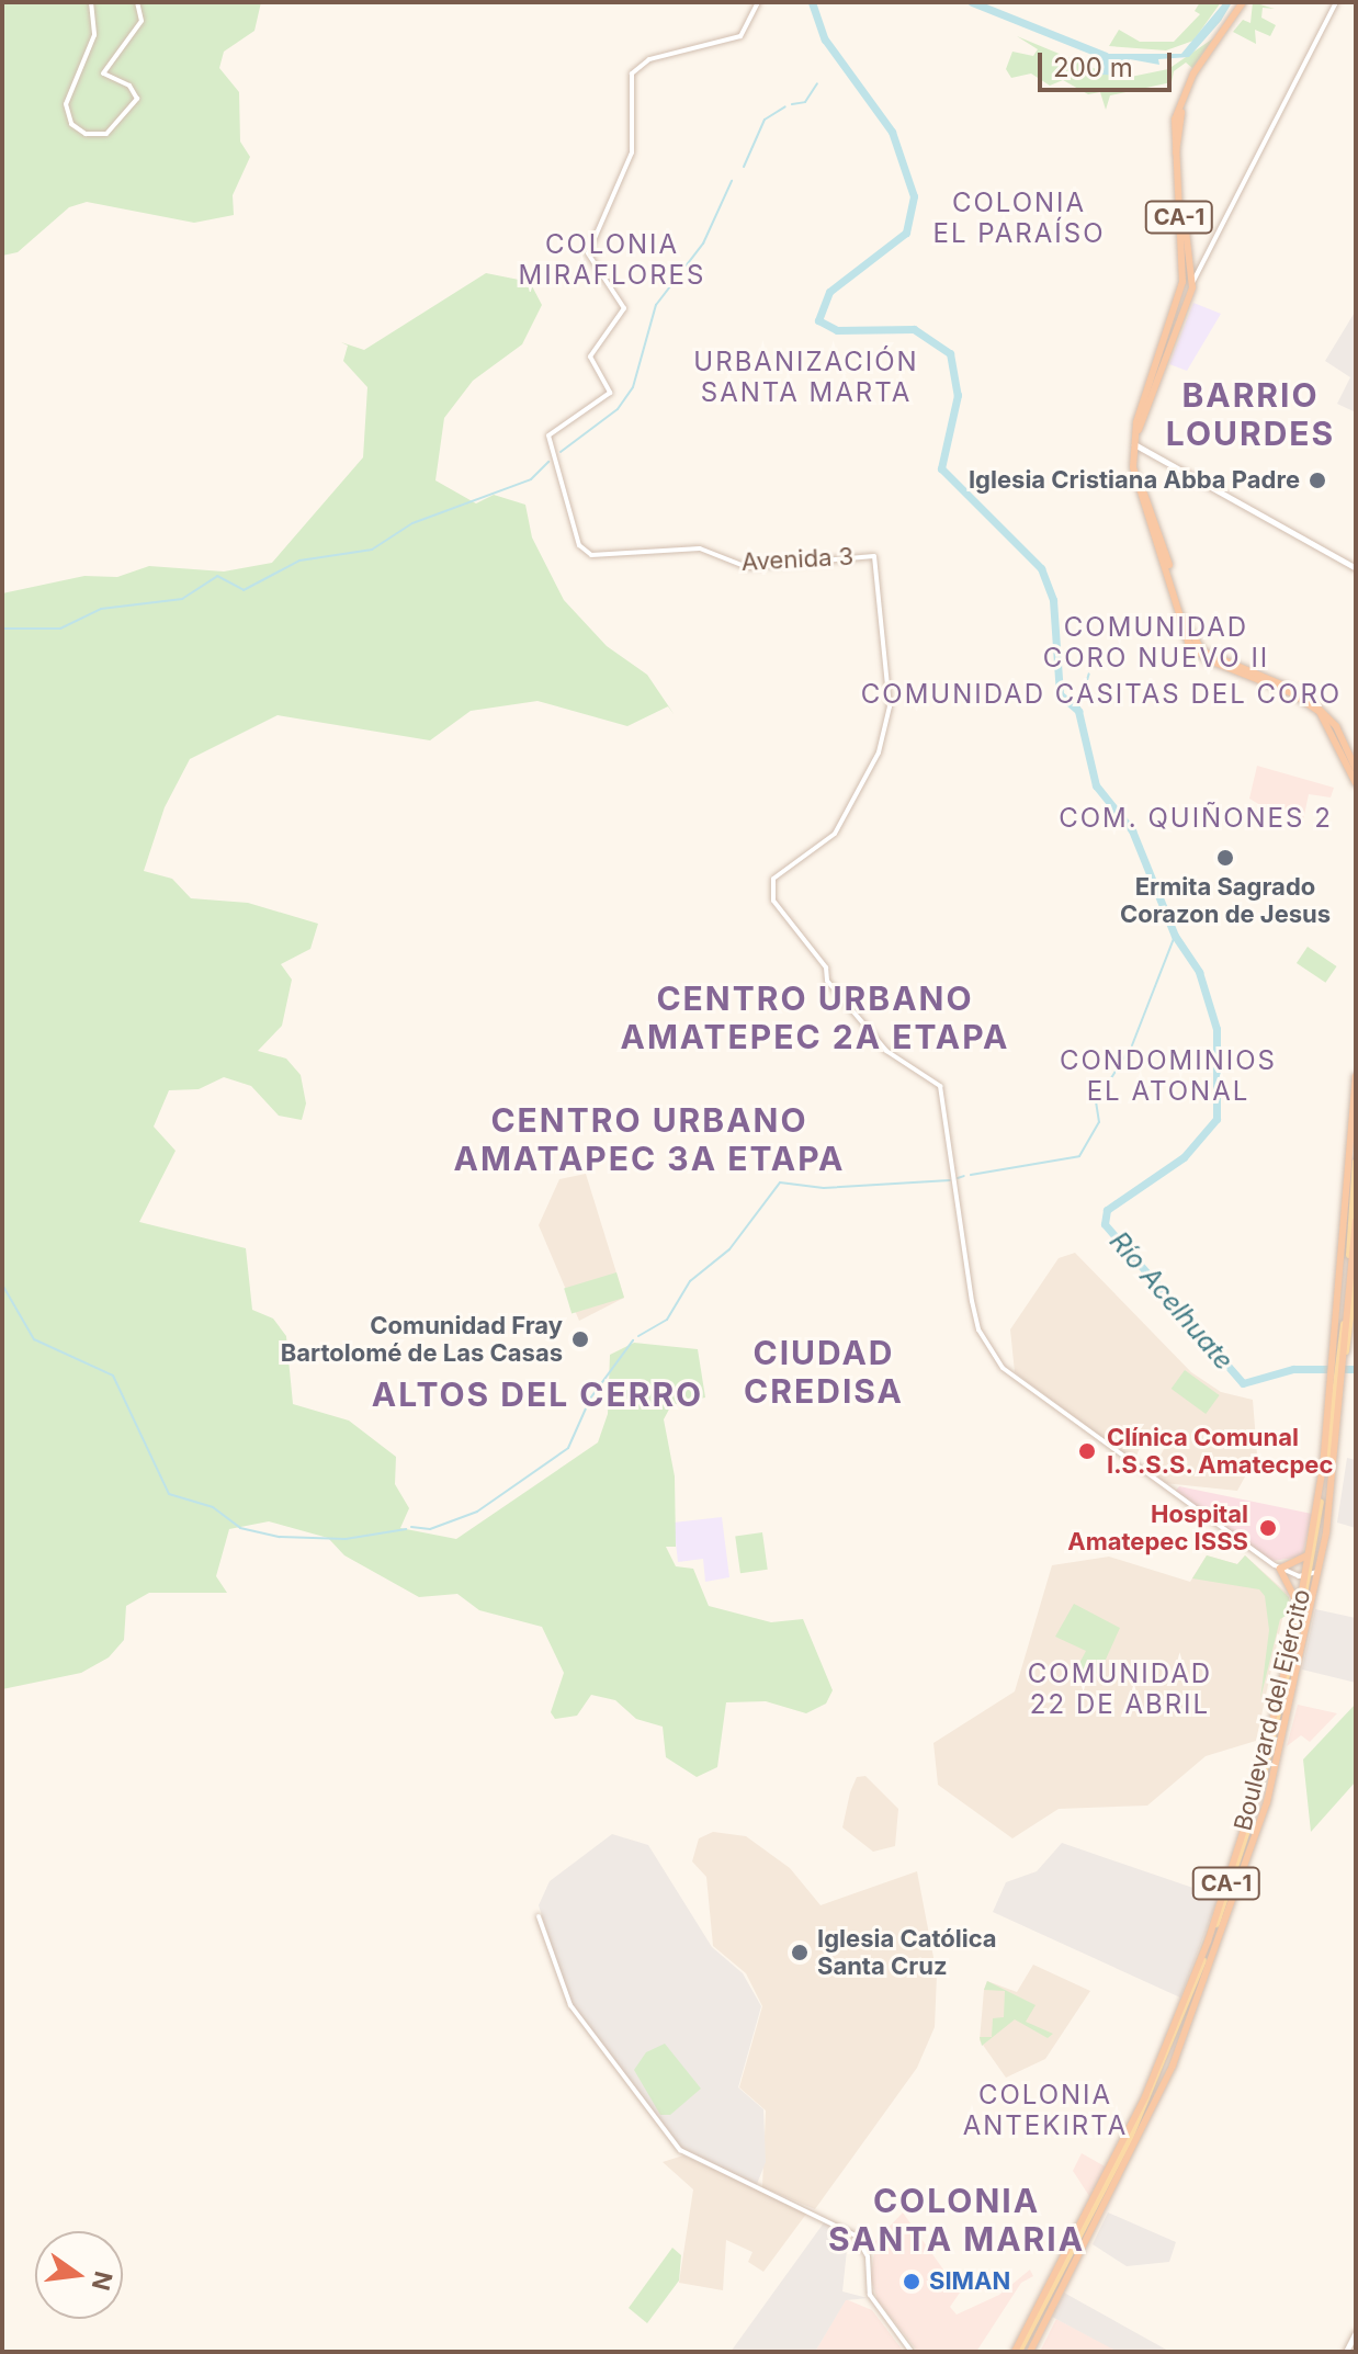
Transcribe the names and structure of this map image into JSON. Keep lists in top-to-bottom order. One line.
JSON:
{"streets":{"highway":["CA-1","Boulevard del Ejército"],"street":["Avenida 3"]},"districts":["COLONIA EL PARAÍSO","COLONIA MIRAFLORES","URBANIZACIÓN SANTA MARTA","BARRIO LOURDES","COMUNIDAD CORO NUEVO II","COMUNIDAD CASITAS DEL CORO","COM. QUIÑONES 2","CENTRO URBANO AMATEPEC 2A ETAPA","CONDOMINIOS EL ATONAL","CENTRO URBANO AMATAPEC 3A ETAPA","CIUDAD CREDISA","ALTOS DEL CERRO","COMUNIDAD 22 DE ABRIL","COLONIA ANTEKIRTA","COLONIA SANTA MARIA"],"water":["Río Acelhuate"],"places":["Iglesia Cristiana Abba Padre","Ermita Sagrado Corazon de Jesus","Comunidad Fray Bartolomé de Las Casas","Clínica Comunal I.S.S.S. Amatecpec","Hospital Amatepec ISSS","Iglesia Católica Santa Cruz","SIMAN"],"scale_bar":"200 m","north":"right"}
